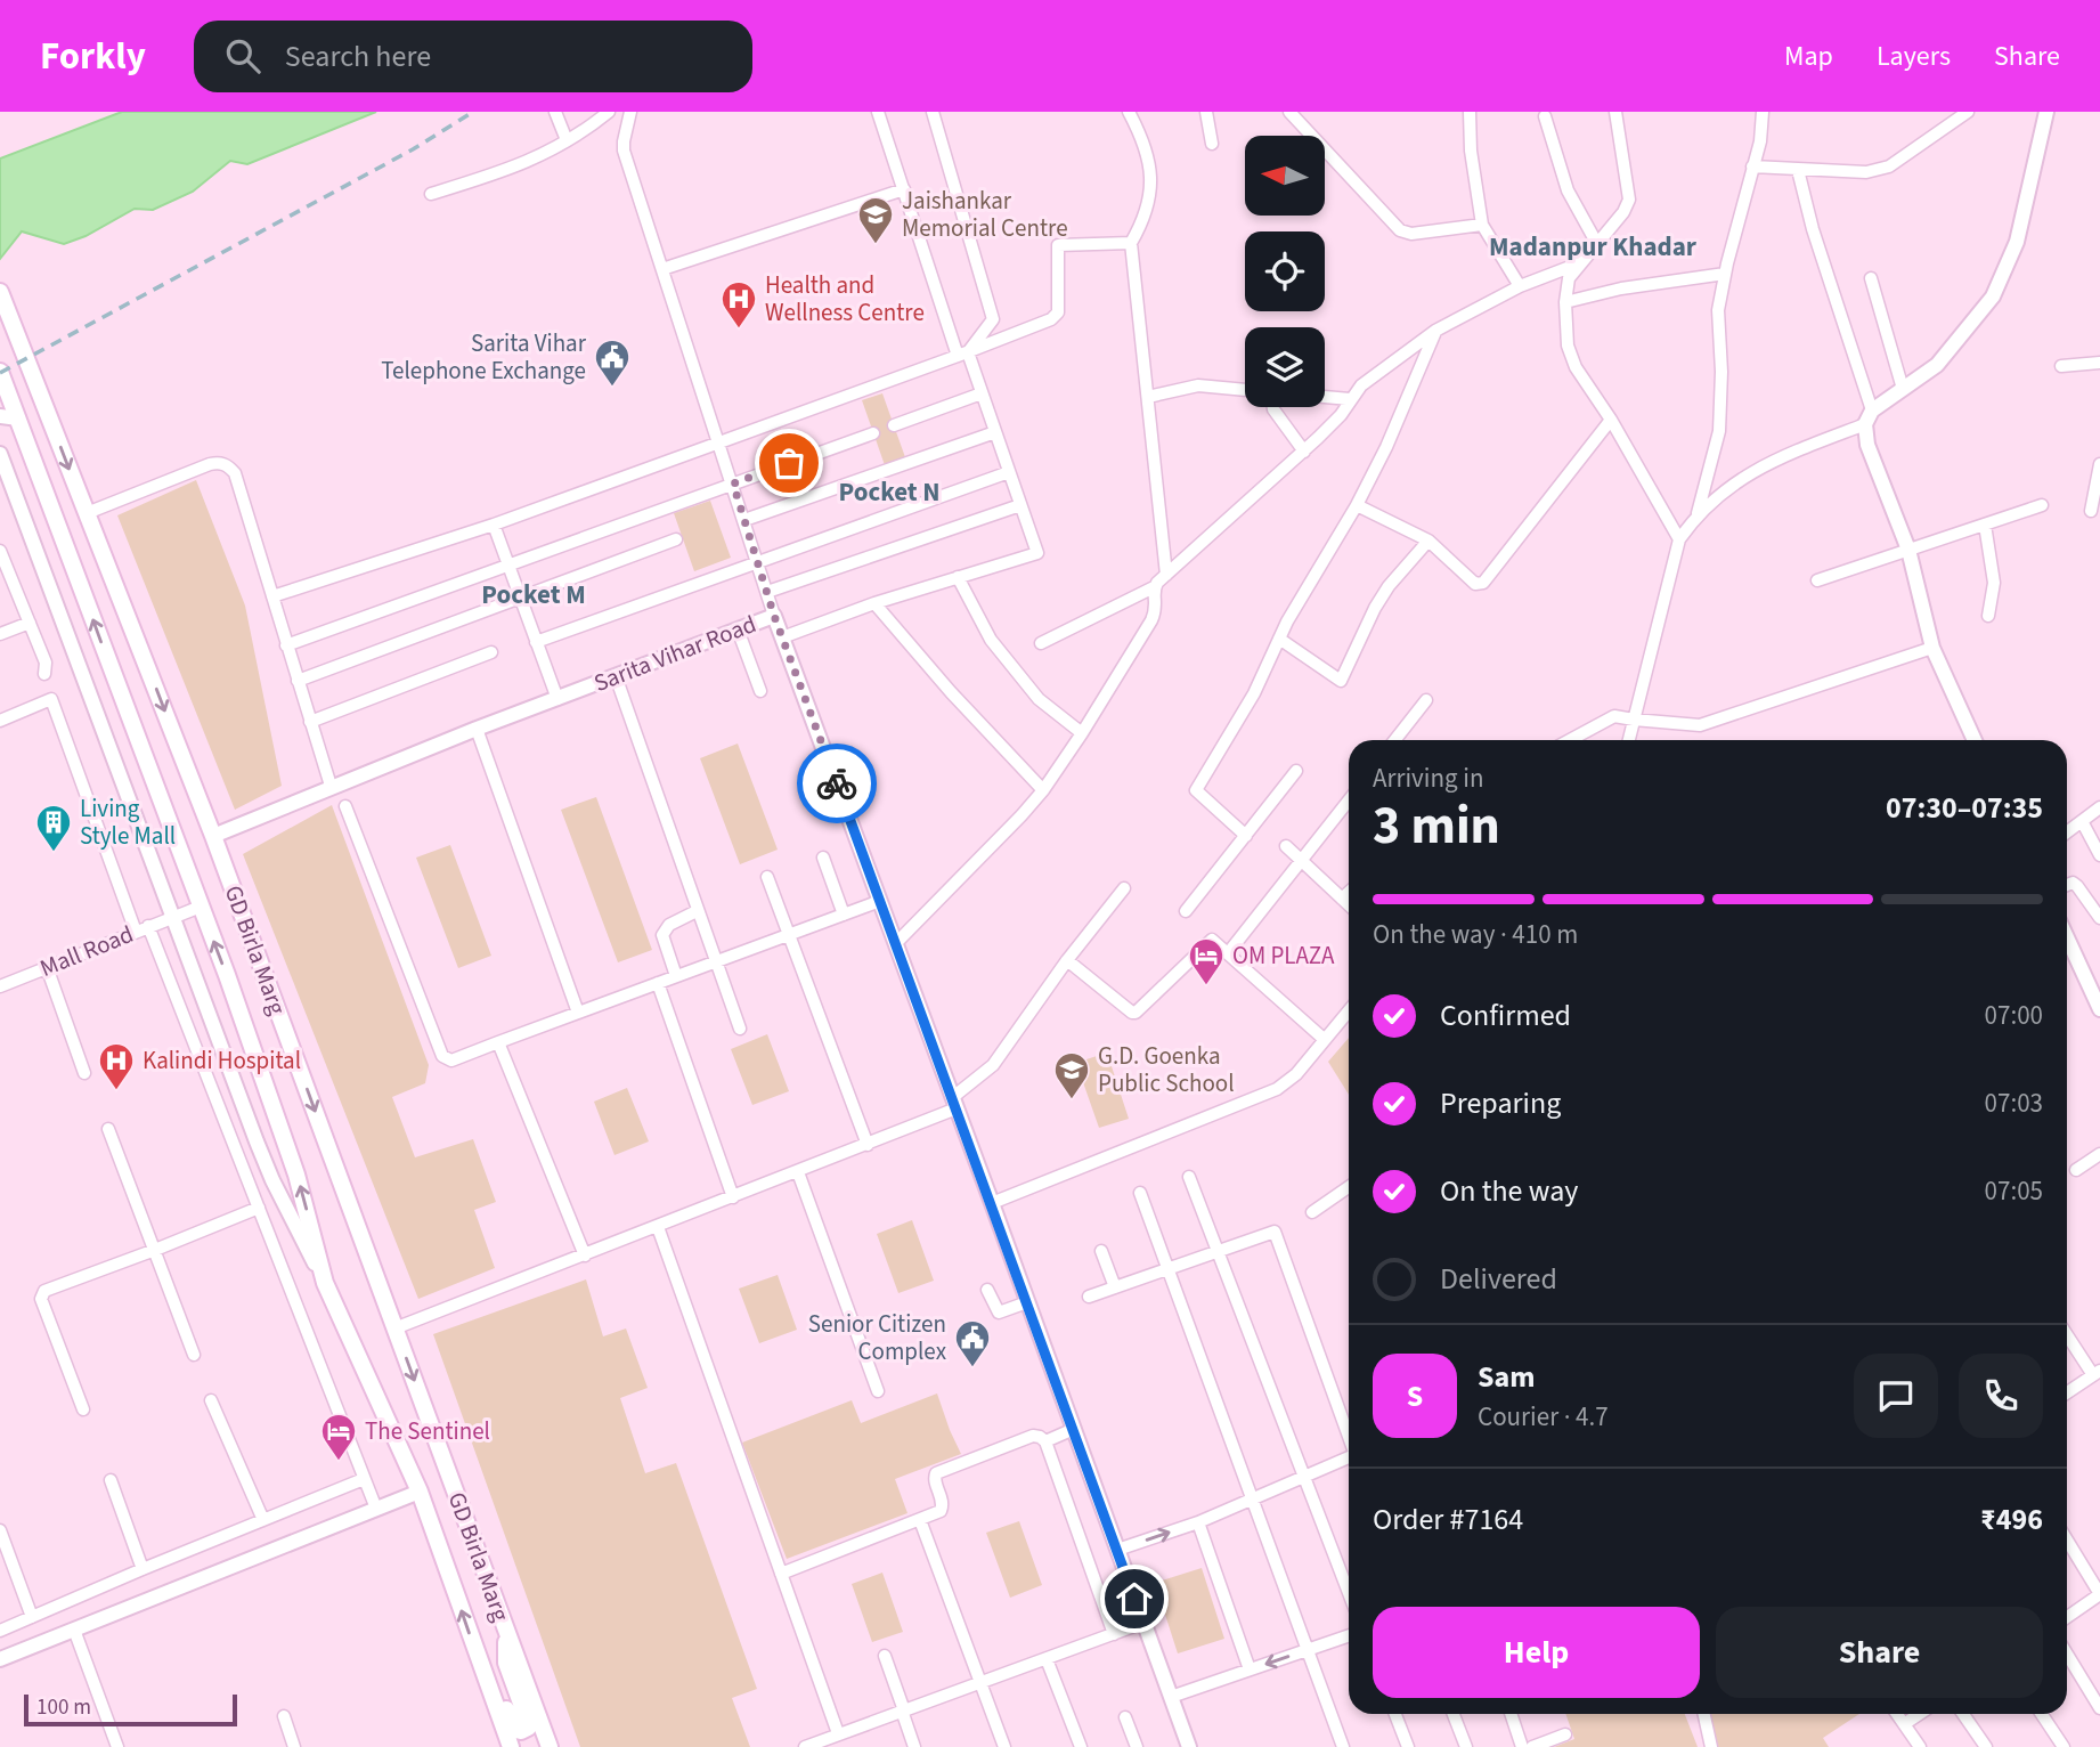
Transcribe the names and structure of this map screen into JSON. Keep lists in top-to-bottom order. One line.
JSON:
{"streets":{"main road":["GD Birla Marg"],"street":["Sarita Vihar Road","Mall Road"]},"crossings":[["Sarita Vihar Road","GD Birla Marg"],["GD Birla Marg","Mall Road"]],"districts":["Madanpur Khadar","Pocket N","Pocket M"],"places":{"school or university":["Jaishankar Memorial Centre","G.D. Goenka Public School"],"hospital":["Health and Wellness Centre","Kalindi Hospital"],"public building":["Sarita Vihar Telephone Exchange","Senior Citizen Complex"],"building":["Living Style Mall"],"hotel":["OM PLAZA","The Sentinel"]},"scale_bar":"100 m","north":"left","page":{"header":"Forkly","search":"Search here","nav":["Map","Layers","Share"],"heading":["3 min","Arriving in","07:30–07:35"],"panel":["Sam","Courier · 4.7","Order #7164","₹496"],"bar":"On the way · 410 m","list":[["Confirmed","07:00"],["Preparing","07:03"],["On the way","07:05"],"Delivered"],"round":"S","buttons":["Help","Share"],"scale":"100 m"}}
